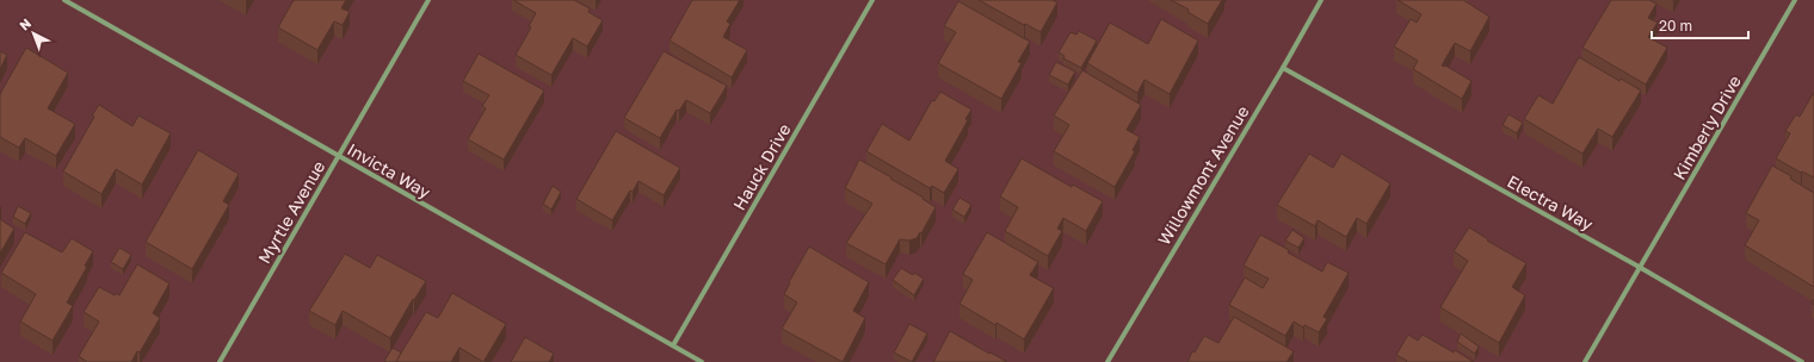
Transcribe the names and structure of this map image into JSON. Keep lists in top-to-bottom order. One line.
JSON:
{"streets":{"street":["Kimberly Drive","Hauck Drive","Invicta Way","Willowmont Avenue","Electra Way","Myrtle Avenue"]},"crossings":[["Kimberly Drive","Electra Way"],["Hauck Drive","Invicta Way"],["Invicta Way","Myrtle Avenue"],["Willowmont Avenue","Electra Way"]],"scale_bar":"20 m","north":"top left"}
